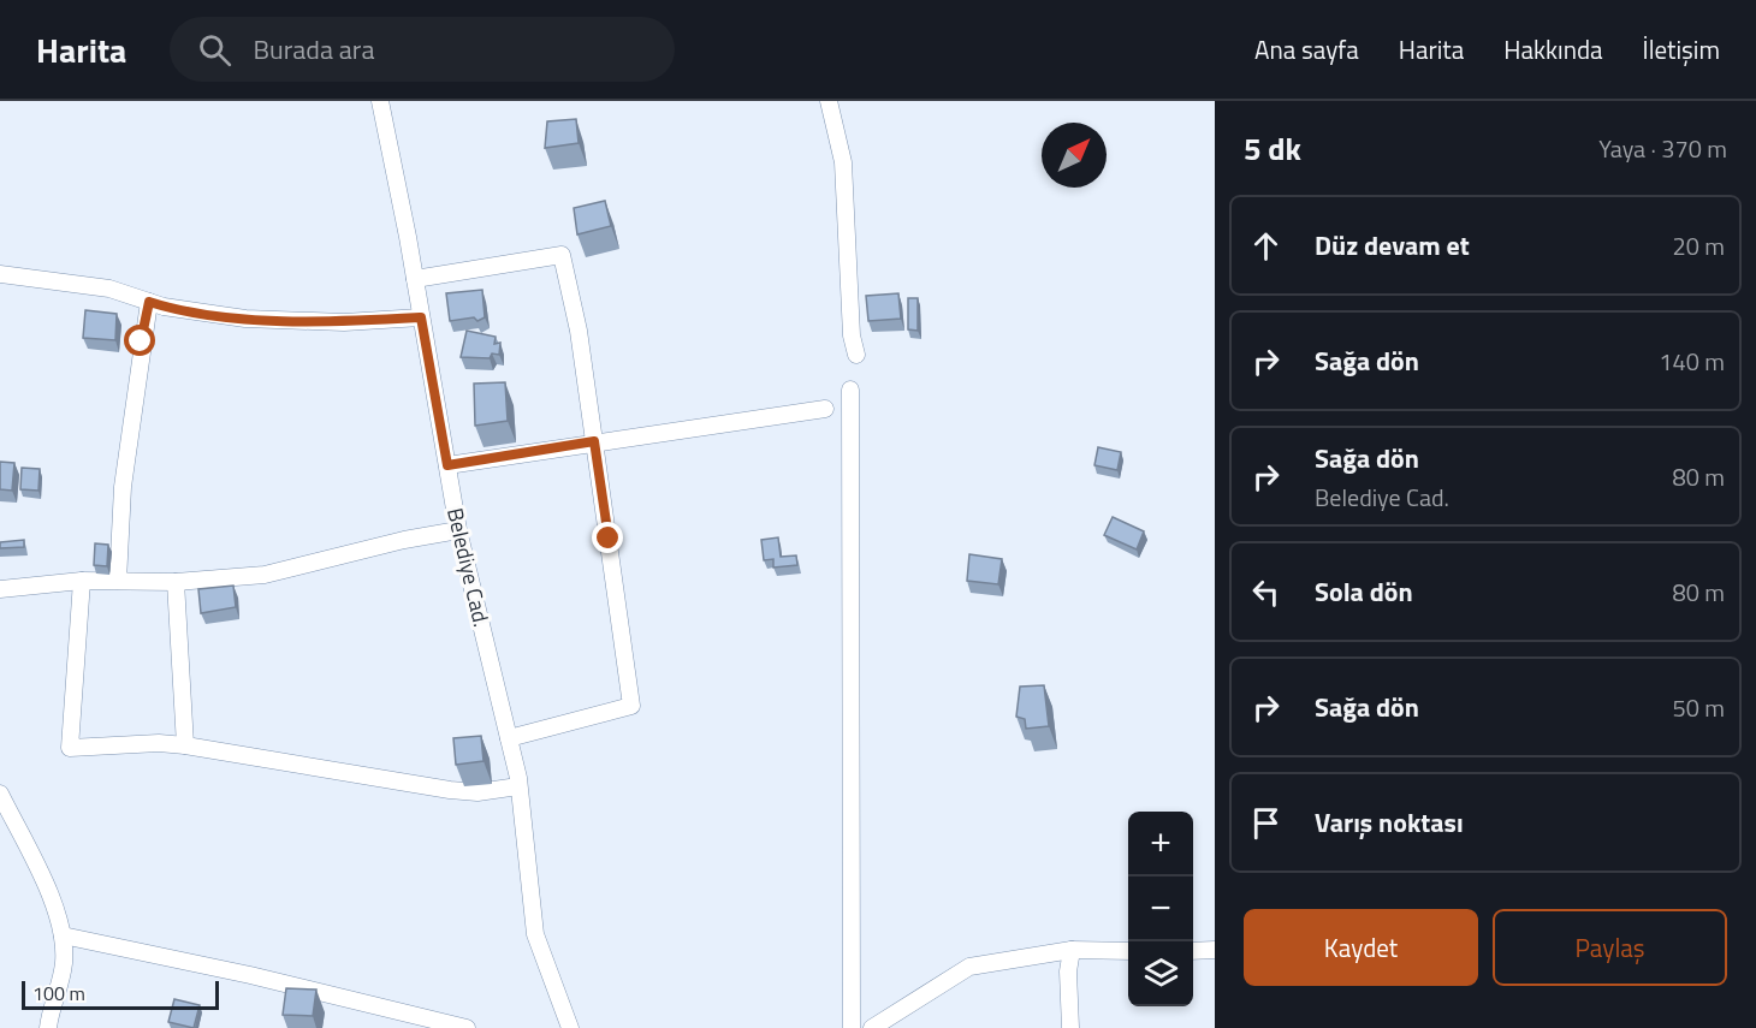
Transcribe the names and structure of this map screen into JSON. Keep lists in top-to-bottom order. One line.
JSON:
{"streets":{"street":["Belediye Cad."]},"scale_bar":"100 m","north":"top right","page":{"header":"Harita","search":"Burada ara","nav":["Ana sayfa","Harita","Hakkında","İletişim"],"heading":["5 dk","Yaya · 370 m"],"list":[["Düz devam et","20 m"],["Sağa dön","140 m"],["Sağa dön","Belediye Cad.","80 m"],["Sola dön","80 m"],["Sağa dön","50 m"],"Varış noktası"],"map_buttons":["+","−"],"buttons":["Kaydet","Paylaş"],"scale":"100 m"}}
